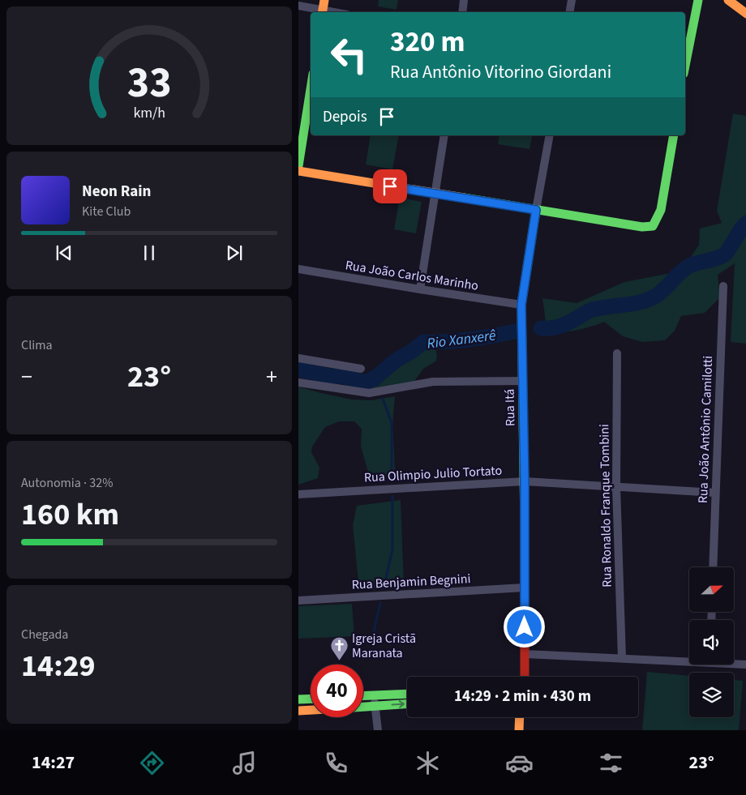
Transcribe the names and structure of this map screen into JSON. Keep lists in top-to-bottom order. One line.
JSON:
{"streets":{"street":["Rua João Carlos Marinho","Rua Itá","Rua João Antônio Camilotti","Rua Olimpio Julio Tortato","Rua Ronaldo Franque Tombini","Rua Benjamin Begnini"]},"crossings":[["Rua João Carlos Marinho","Rua Itá"],["Rua Itá","Rua Olimpio Julio Tortato"],["Rua Itá","Rua Benjamin Begnini"],["Rua João Antônio Camilotti","Rua Olimpio Julio Tortato"],["Rua Olimpio Julio Tortato","Rua Ronaldo Franque Tombini"]],"water":["Rio Xanxerê"],"places":{"church":["Igreja Cristã Maranata"]},"north":"right","page":{"turn":["320 m","Rua Antônio Vitorino Giordani"],"then":"Depois","song":["Neon Rain","Kite Club"],"tile":["Clima",["Autonomia · 32%","160 km"],["Chegada","14:29"]],"heat":["−","23°","+"],"limit":"40","trip":"14:29 · 2 min · 430 m","tabs":["14:27","23°"],"gauge":["33","km/h"]}}
